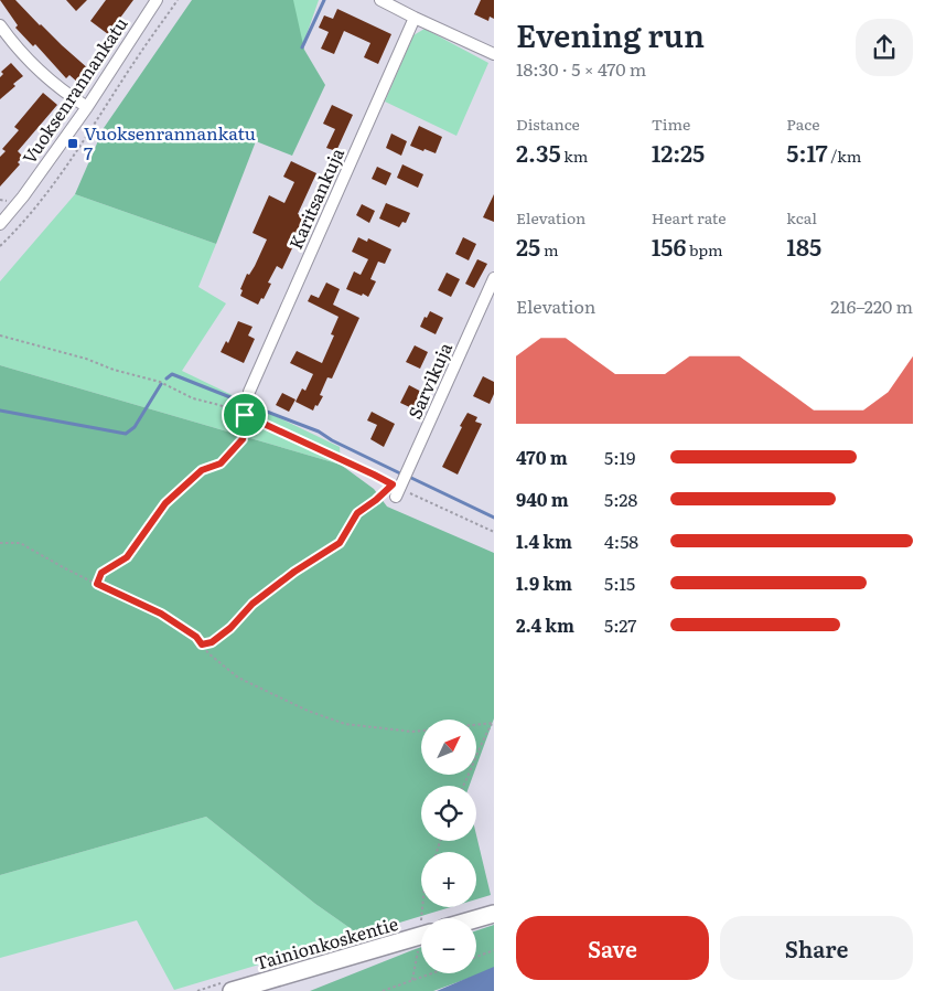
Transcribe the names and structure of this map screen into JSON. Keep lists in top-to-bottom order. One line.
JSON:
{"streets":{"main road":["Tainionkoskentie"],"street":["Vuoksenrannankatu","Karitsankuja","Sarvikuja"]},"places":{"transit":["Vuoksenrannankatu 7"]},"north":"top right","page":{"heading":["Evening run","18:30 · 5 × 470 m"],"stats":[["Distance","2.35 km"],["Time","12:25"],["Pace","5:17 /km"],["Elevation","25 m"],["Heart rate","156 bpm"],["kcal","185"]],"chart":["Elevation","216–220 m"],"list":[{"name":"470 m","note":"5:19"},{"name":"940 m","note":"5:28"},{"name":"1.4 km","note":"4:58"},{"name":"1.9 km","note":"5:15"},{"name":"2.4 km","note":"5:27"}],"map_buttons":["+","−"],"buttons":["Save","Share"]}}
